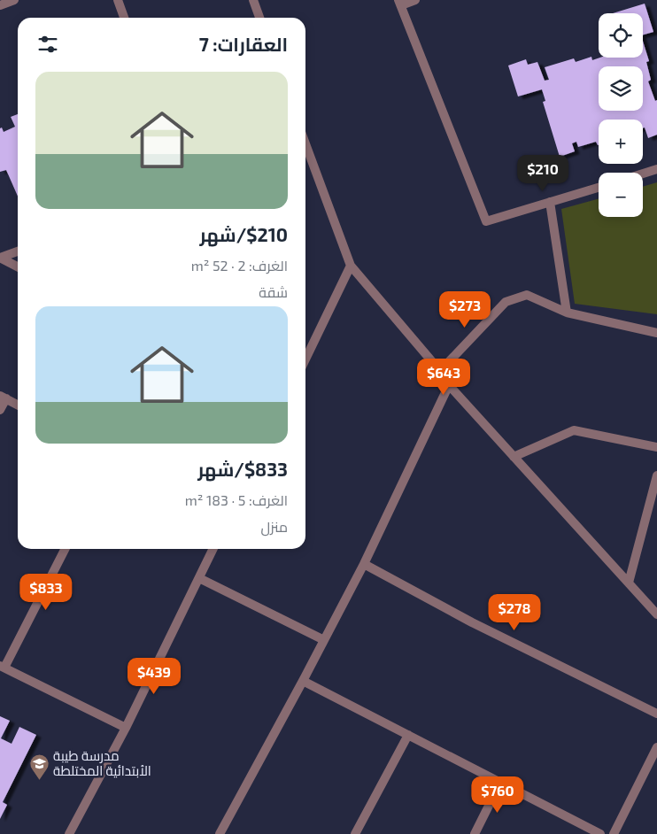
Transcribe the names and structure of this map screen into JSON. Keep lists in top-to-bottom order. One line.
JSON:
{"places":{"school or university":["مدرسة طيبة الأبتدائية المختلطة"]},"page":{"map_buttons":["+","−"],"heading":"العقارات: 7","list":[{"name":"$210/شهر","note":"الغرف: 2 · 52 m² · شقة"},{"name":"$833/شهر","note":"الغرف: 5 · 183 m² · منزل"}],"price":["$210","$273","$643","$833","$278","$439","$760"]}}
